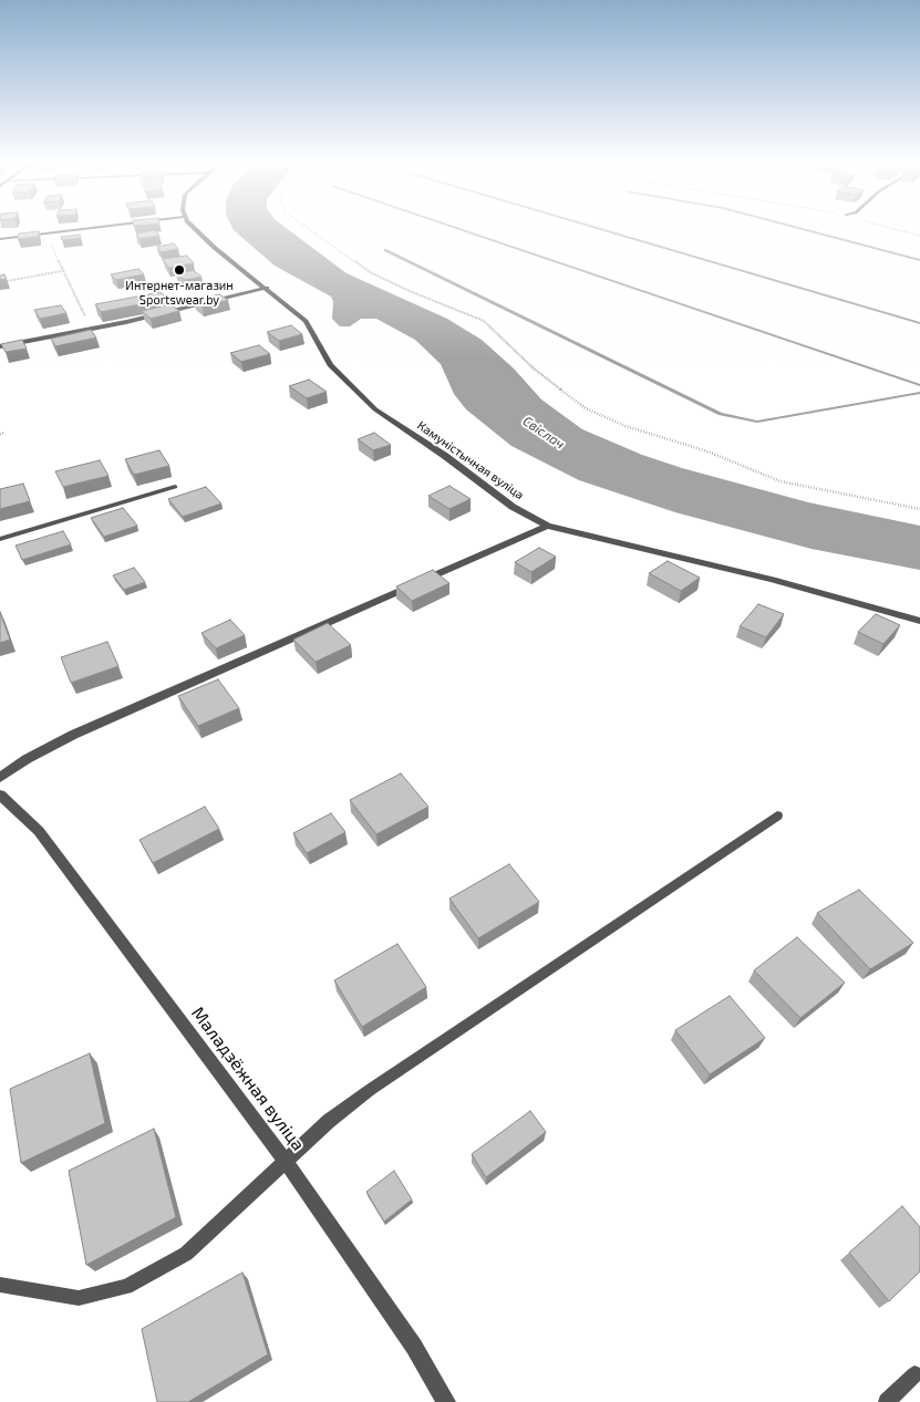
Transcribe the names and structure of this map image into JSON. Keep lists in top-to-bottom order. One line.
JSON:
{"streets":{"street":["Камуністычная вуліца","Маладзёжная вуліца"]},"water":["Свіслач"],"places":["Интернет-магазин Sportswear.by"]}
